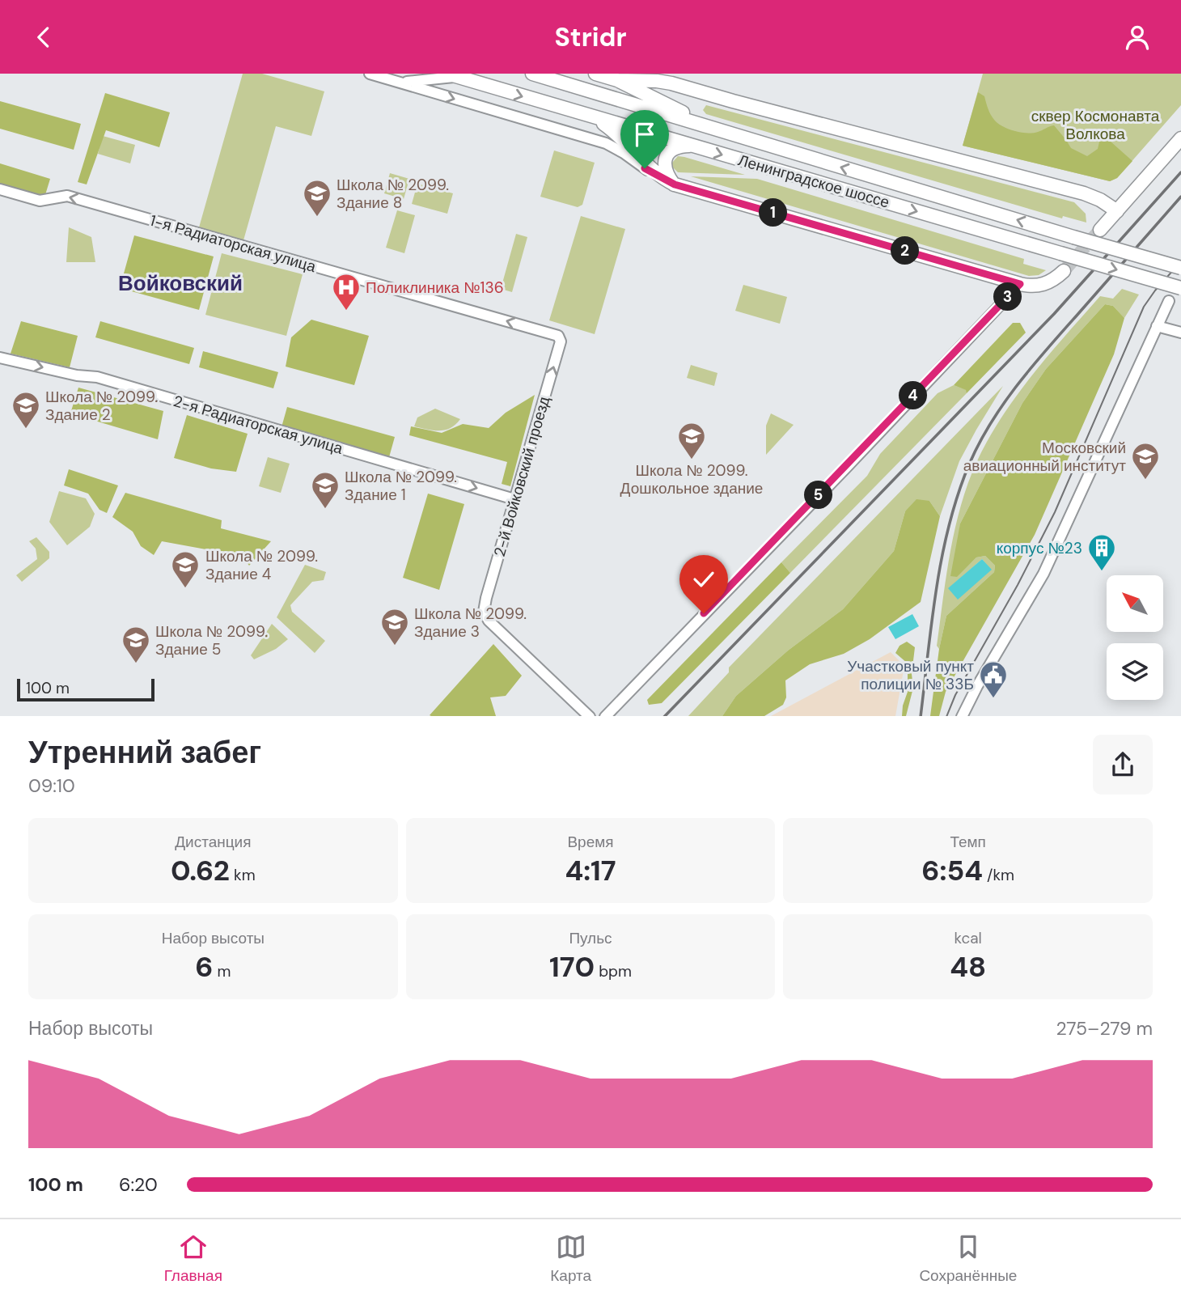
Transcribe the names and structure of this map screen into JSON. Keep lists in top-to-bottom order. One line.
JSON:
{"streets":{"main road":["Ленинградское шоссе"],"street":["1-я Радиаторская улица","2-я Радиаторская улица","2-й Войковский проезд"]},"crossings":[["1-я Радиаторская улица","2-й Войковский проезд"],["2-я Радиаторская улица","2-й Войковский проезд"]],"one_way":["1-я Радиаторская улица","2-я Радиаторская улица","2-й Войковский проезд"],"districts":["Войковский"],"parks":["сквер Космонавта Волкова"],"places":{"school or university":["Школа № 2099. Здание 8","Школа № 2099. Здание 2","Школа № 2099. Дошкольное здание","Московский авиационный институт","Школа № 2099. Здание 1","Школа № 2099. Здание 4","Школа № 2099. Здание 3","Школа № 2099. Здание 5"],"hospital":["Поликлиника №136"],"building":["корпус №23"],"public building":["Участковый пункт полиции № 33Б"]},"scale_bar":"100 m","north":"top left","page":{"header":"Stridr","pins":["1","2","3","4","5"],"scale":"100 m","heading":["Утренний забег","09:10"],"stats":[["Дистанция","0.62 km"],["Время","4:17"],["Темп","6:54 /km"],["Набор высоты","6 m"],["Пульс","170 bpm"],["kcal","48"]],"chart":["Набор высоты","275–279 m"],"list":[{"name":"100 m","note":"6:20"}],"tabs":["Главная","Карта","Сохранённые"]}}
